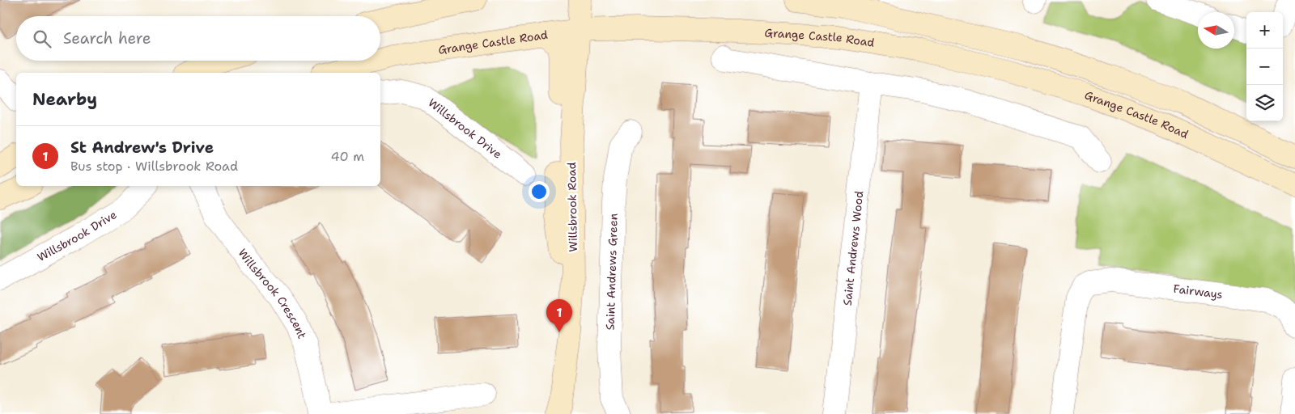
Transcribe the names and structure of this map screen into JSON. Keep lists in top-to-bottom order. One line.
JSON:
{"streets":{"main road":["Grange Castle Road","Willsbrook Road"],"street":["Willsbrook Drive","Saint Andrews Wood","Saint Andrews Green","Fairways","Willsbrook Crescent"]},"crossings":[["Grange Castle Road","Willsbrook Road"]],"north":"left","page":{"map_buttons":["+","−"],"search":"Search here","heading":"Nearby","list":[{"mark":"1","name":"St Andrew's Drive","note":"Bus stop · Willsbrook Road","value":"40 m"}],"pins":"1"}}
